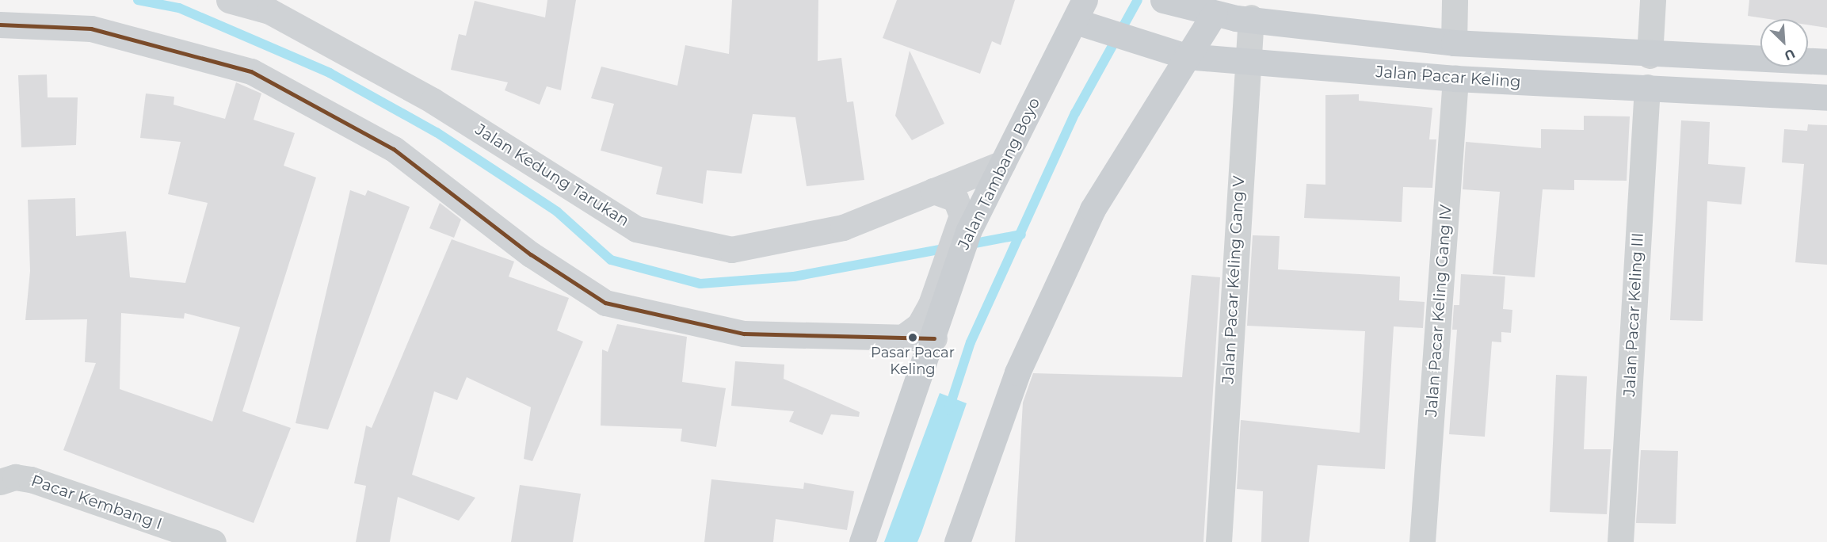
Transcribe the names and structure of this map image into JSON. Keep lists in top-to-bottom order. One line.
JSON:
{"streets":{"main road":["Jalan Pacar Keling","Jalan Tambang Boyo","Jalan Kedung Tarukan"],"street":["Jalan Pacar Keling Gang V","Jalan Pacar Keling Gang IV","Jalan Pacar Keling III","Pacar Kembang I"]},"crossings":[["Jalan Pacar Keling","Jalan Tambang Boyo"],["Jalan Pacar Keling","Jalan Pacar Keling Gang V"],["Jalan Pacar Keling","Jalan Pacar Keling Gang IV"],["Jalan Pacar Keling","Jalan Pacar Keling III"],["Jalan Tambang Boyo","Jalan Kedung Tarukan"]],"places":["Pasar Pacar Keling"],"north":"bottom right"}
